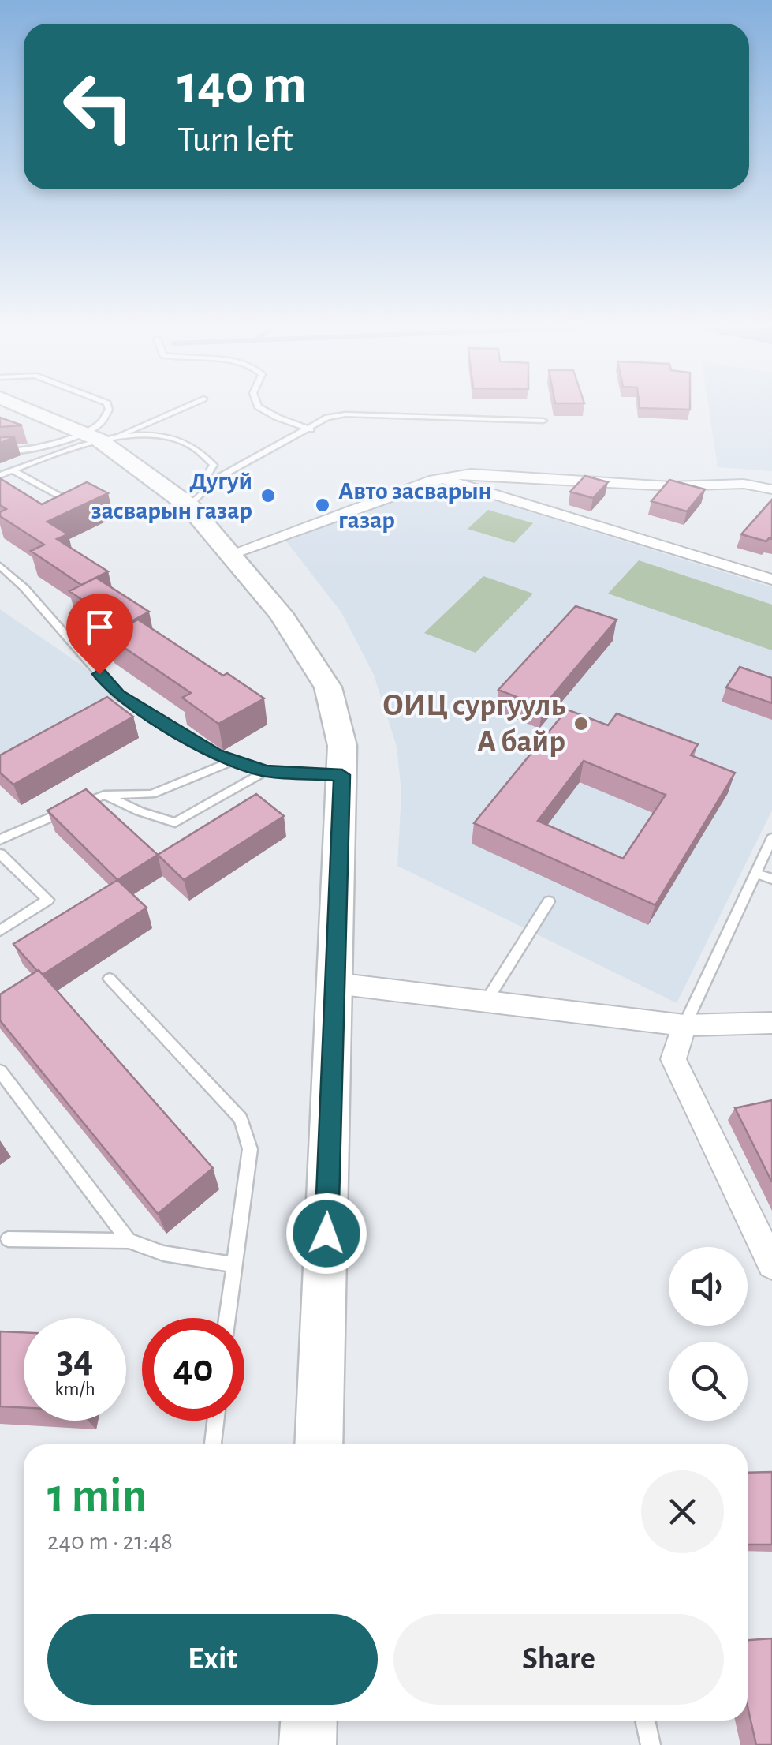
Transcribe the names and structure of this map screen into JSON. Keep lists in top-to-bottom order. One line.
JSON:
{"places":["Дугуй засварын газар","Авто засварын газар","ОИЦ сургууль А байр"],"page":{"turn":["140 m","Turn left"],"speed":"34 km/h","limit":"40","heading":["1 min","240 m · 21:48"],"buttons":["Exit","Share"]}}
